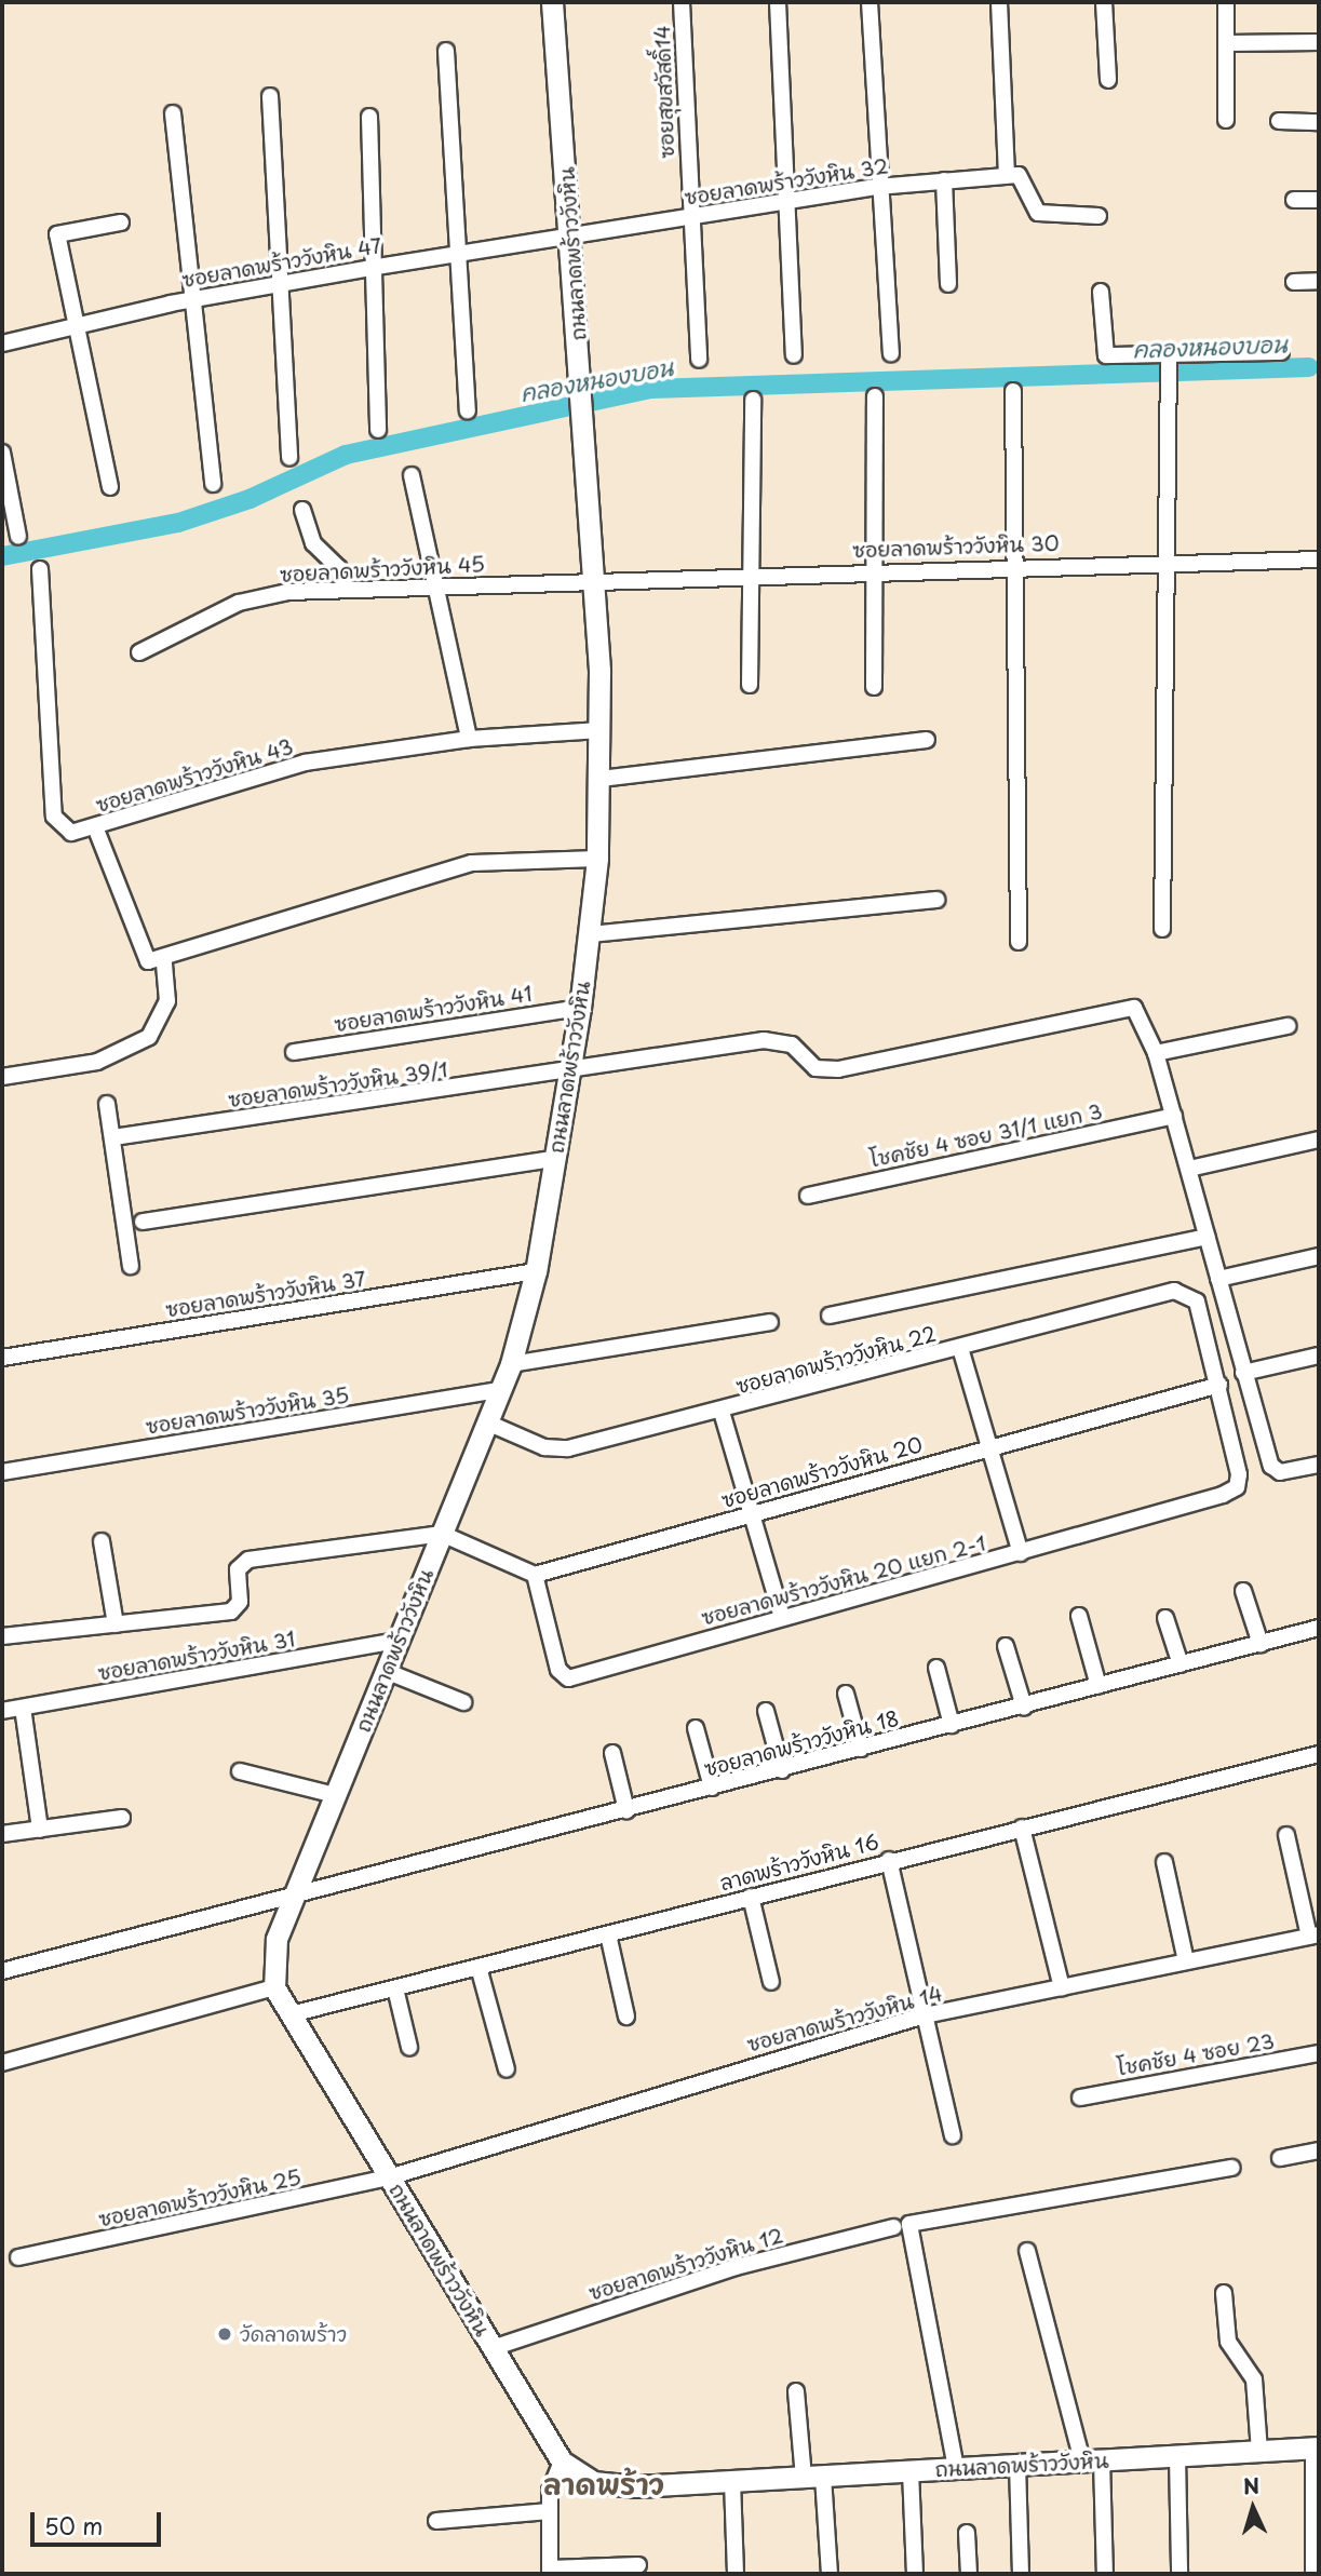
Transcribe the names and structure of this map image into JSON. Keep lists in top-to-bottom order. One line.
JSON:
{"streets":{"main road":["ถนนลาดพร้าววังหิน"],"street":["ซอยสุขสวัสดิ์14","ซอยลาดพร้าววังหิน 32","ซอยลาดพร้าววังหิน 47","ซอยลาดพร้าววังหิน 30","ซอยลาดพร้าววังหิน 45","ซอยลาดพร้าววังหิน 43","ซอยลาดพร้าววังหิน 41","ซอยลาดพร้าววังหิน 39/1","โชคชัย 4 ซอย 31/1 แยก 3","ซอยลาดพร้าววังหิน 37","ซอยลาดพร้าววังหิน 22","ซอยลาดพร้าววังหิน 35","ซอยลาดพร้าววังหิน 20","ซอยลาดพร้าววังหิน 20 แยก 2-1","ซอยลาดพร้าววังหิน 31","ซอยลาดพร้าววังหิน 18","ลาดพร้าววังหิน 16","ซอยลาดพร้าววังหิน 14","โชคชัย 4 ซอย 23","ซอยลาดพร้าววังหิน 25","ซอยลาดพร้าววังหิน 12"]},"crossings":[["ซอยสุขสวัสดิ์14","ซอยลาดพร้าววังหิน 32"],["ซอยลาดพร้าววังหิน 32","ถนนลาดพร้าววังหิน"],["ซอยลาดพร้าววังหิน 32","ซอยลาดพร้าววังหิน 47"],["ถนนลาดพร้าววังหิน","ซอยลาดพร้าววังหิน 47"],["ถนนลาดพร้าววังหิน","ซอยลาดพร้าววังหิน 30"],["ถนนลาดพร้าววังหิน","ซอยลาดพร้าววังหิน 45"],["ถนนลาดพร้าววังหิน","ซอยลาดพร้าววังหิน 43"],["ถนนลาดพร้าววังหิน","ซอยลาดพร้าววังหิน 41"],["ถนนลาดพร้าววังหิน","ซอยลาดพร้าววังหิน 39/1"],["ถนนลาดพร้าววังหิน","ซอยลาดพร้าววังหิน 37"],["ถนนลาดพร้าววังหิน","ซอยลาดพร้าววังหิน 22"],["ถนนลาดพร้าววังหิน","ซอยลาดพร้าววังหิน 35"],["ถนนลาดพร้าววังหิน","ซอยลาดพร้าววังหิน 31"],["ถนนลาดพร้าววังหิน","ซอยลาดพร้าววังหิน 18"],["ถนนลาดพร้าววังหิน","ลาดพร้าววังหิน 16"],["ถนนลาดพร้าววังหิน","ซอยลาดพร้าววังหิน 14"],["ถนนลาดพร้าววังหิน","ซอยลาดพร้าววังหิน 25"],["ถนนลาดพร้าววังหิน","ซอยลาดพร้าววังหิน 12"],["ซอยลาดพร้าววังหิน 30","ซอยลาดพร้าววังหิน 45"],["ซอยลาดพร้าววังหิน 39/1","โชคชัย 4 ซอย 31/1 แยก 3"],["ซอยลาดพร้าววังหิน 22","ซอยลาดพร้าววังหิน 20"],["ซอยลาดพร้าววังหิน 22","ซอยลาดพร้าววังหิน 20 แยก 2-1"],["ซอยลาดพร้าววังหิน 20","ซอยลาดพร้าววังหิน 20 แยก 2-1"],["ซอยลาดพร้าววังหิน 14","ซอยลาดพร้าววังหิน 25"]],"districts":["ลาดพร้าว"],"water":["คลองหนองบอน"],"places":["วัดลาดพร้าว"],"scale_bar":"50 m","north":"top"}
